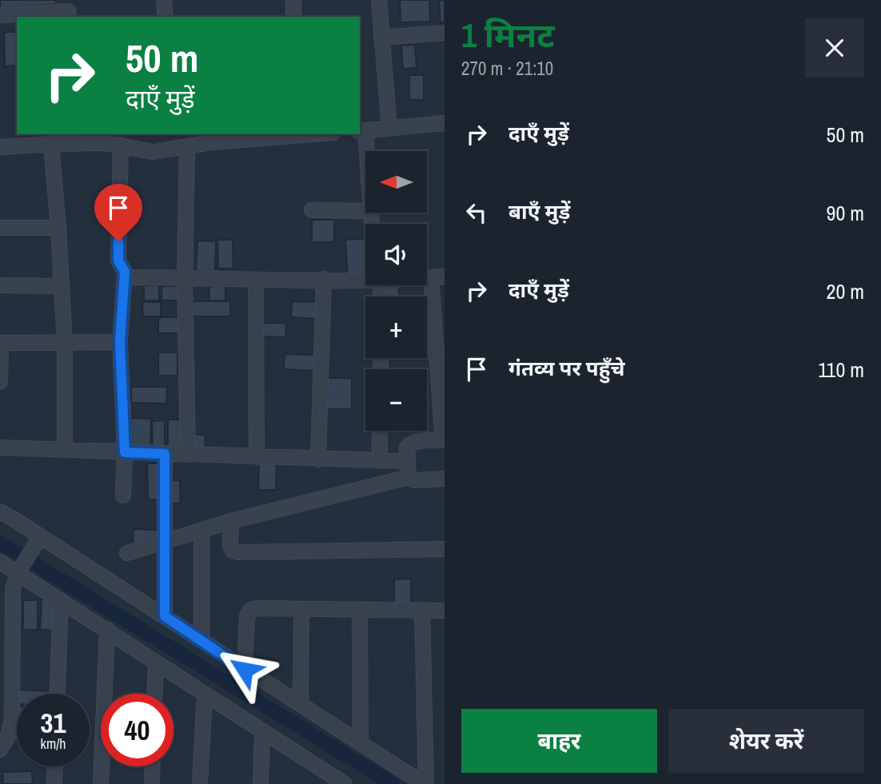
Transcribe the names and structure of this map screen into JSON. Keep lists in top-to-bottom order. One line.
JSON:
{"north":"left","page":{"heading":["1 मिनट","270 m · 21:10"],"turn":["50 m","दाएँ मुड़ें"],"list":[{"name":"दाएँ मुड़ें","value":"50 m"},{"name":"बाएँ मुड़ें","value":"90 m"},{"name":"दाएँ मुड़ें","value":"20 m"},{"name":"गंतव्य पर पहुँचे","value":"110 m"}],"map_buttons":["+","−"],"speed":"31 km/h","limit":"40","buttons":["बाहर","शेयर करें"]}}
